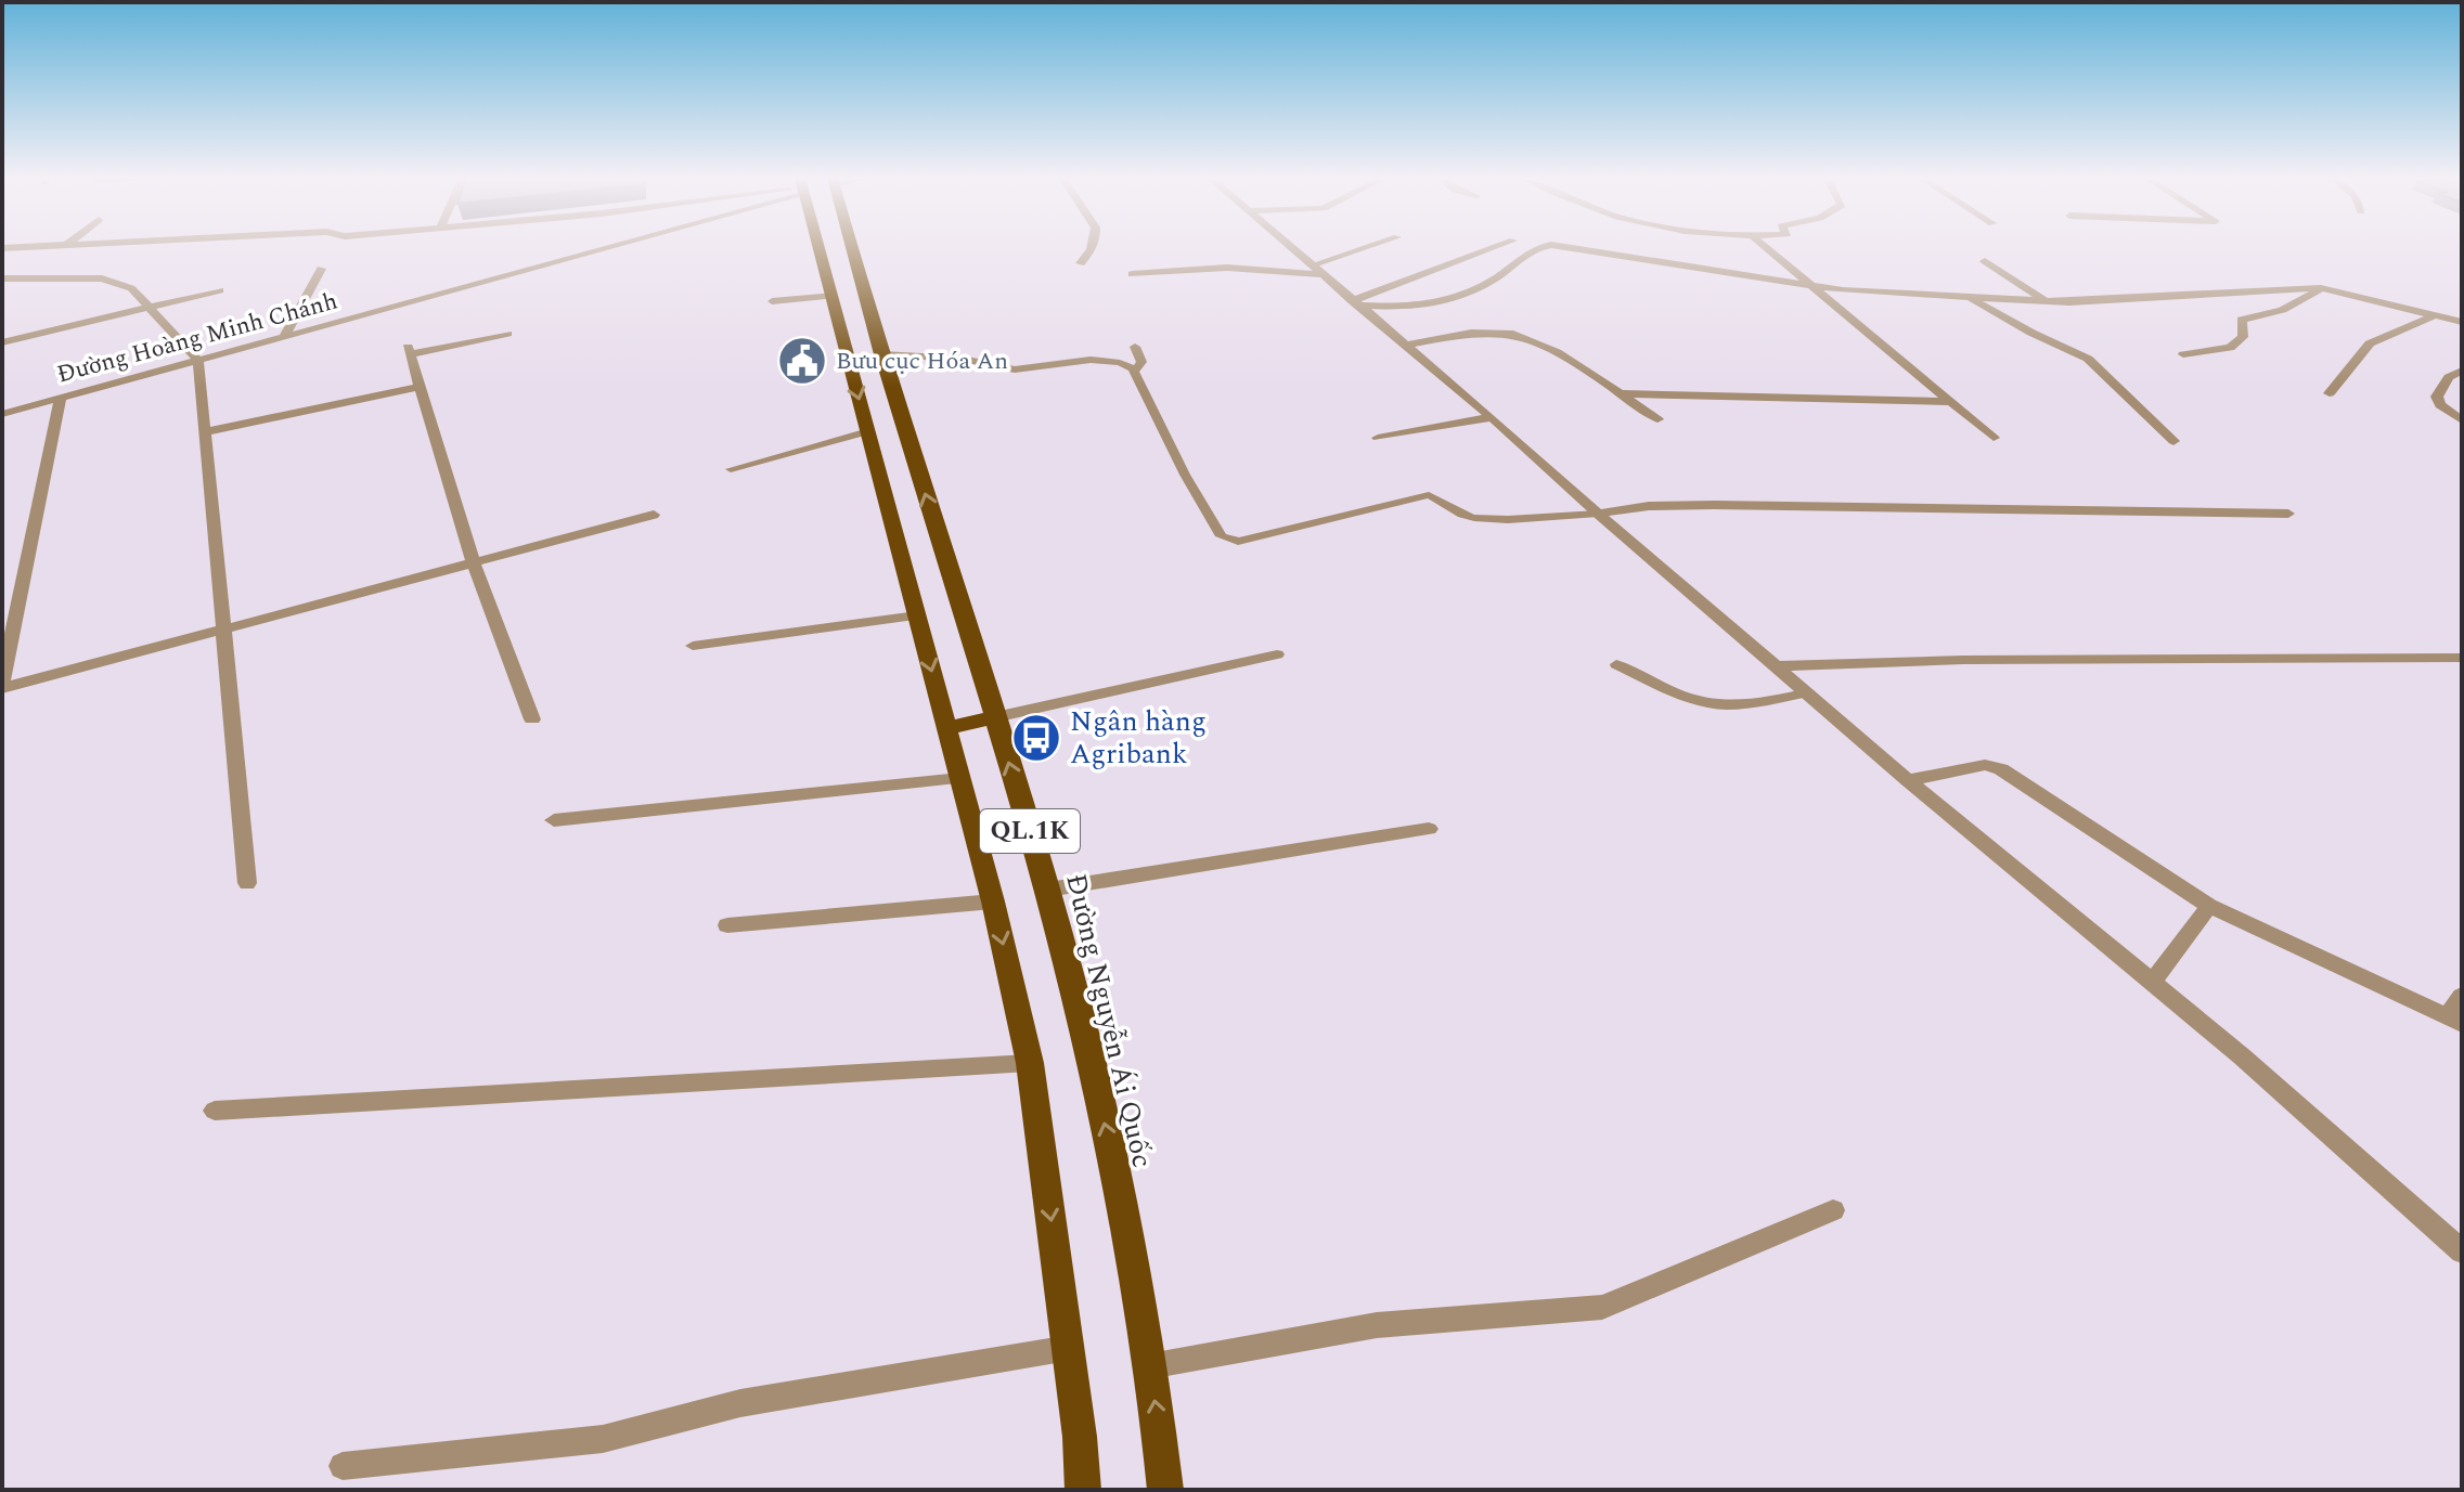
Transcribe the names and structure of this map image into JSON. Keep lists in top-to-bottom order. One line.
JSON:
{"streets":{"main road":["QL.1K","Đường Nguyễn Ái Quốc"],"street":["Đường Hoàng Minh Chánh"]},"places":{"public building":["Bưu cục Hóa An"],"bus stop":["Ngân hàng Agribank"]}}
